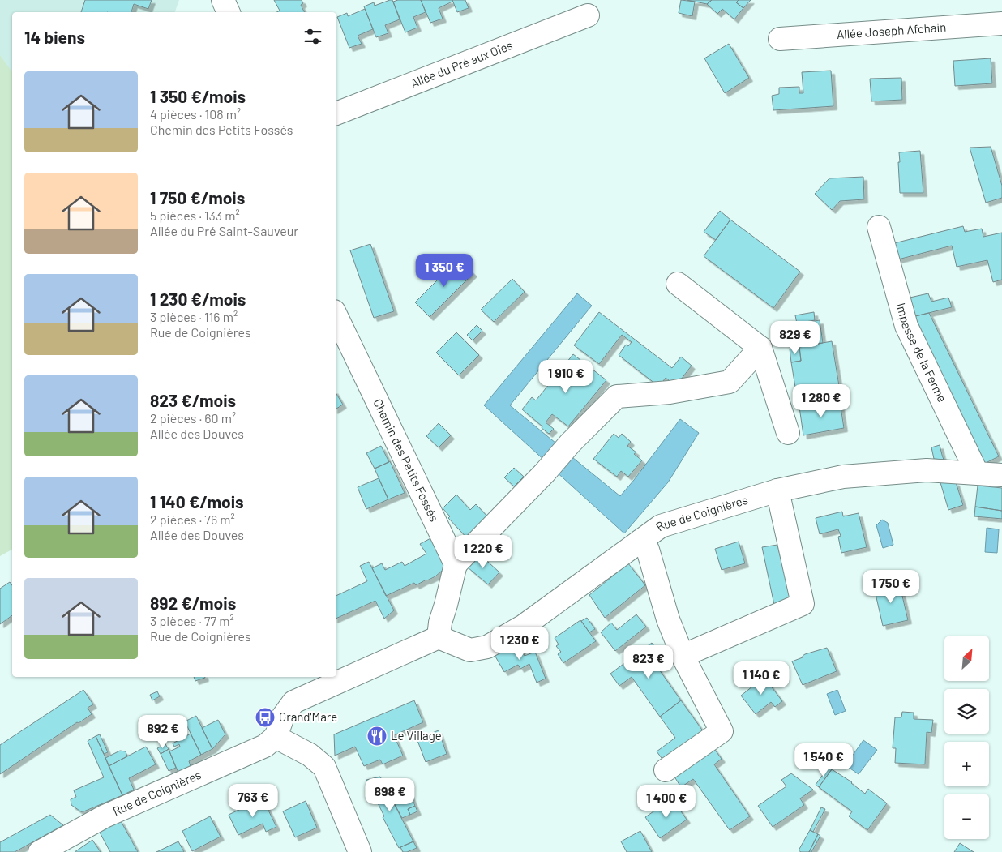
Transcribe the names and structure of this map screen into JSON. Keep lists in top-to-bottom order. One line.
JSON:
{"streets":{"street":["Allée Joseph Afchain","Allée du Pré aux Oies","Impasse de la Ferme","Chemin des Petits Fossés","Rue de Coignières"]},"crossings":[["Impasse de la Ferme","Rue de Coignières"]],"places":{"bus stop":["Grand'Mare"],"restaurant":["Le Village"]},"north":"top right","page":{"heading":"14 biens","list":[{"name":"1 350 €/mois","note":"4 pièces · 108 m² · Chemin des Petits Fossés"},{"name":"1 750 €/mois","note":"5 pièces · 133 m² · Allée du Pré Saint-Sauveur"},{"name":"1 230 €/mois","note":"3 pièces · 116 m² · Rue de Coignières"},{"name":"823 €/mois","note":"2 pièces · 60 m² · Allée des Douves"},{"name":"1 140 €/mois","note":"2 pièces · 76 m² · Allée des Douves"},{"name":"892 €/mois","note":"3 pièces · 77 m² · Rue de Coignières"}],"price":["1 350 €","829 €","1 910 €","1 280 €","1 220 €","1 750 €","1 230 €","823 €","1 140 €","892 €","1 540 €","898 €","763 €","1 400 €"],"map_buttons":["+","−"]}}
